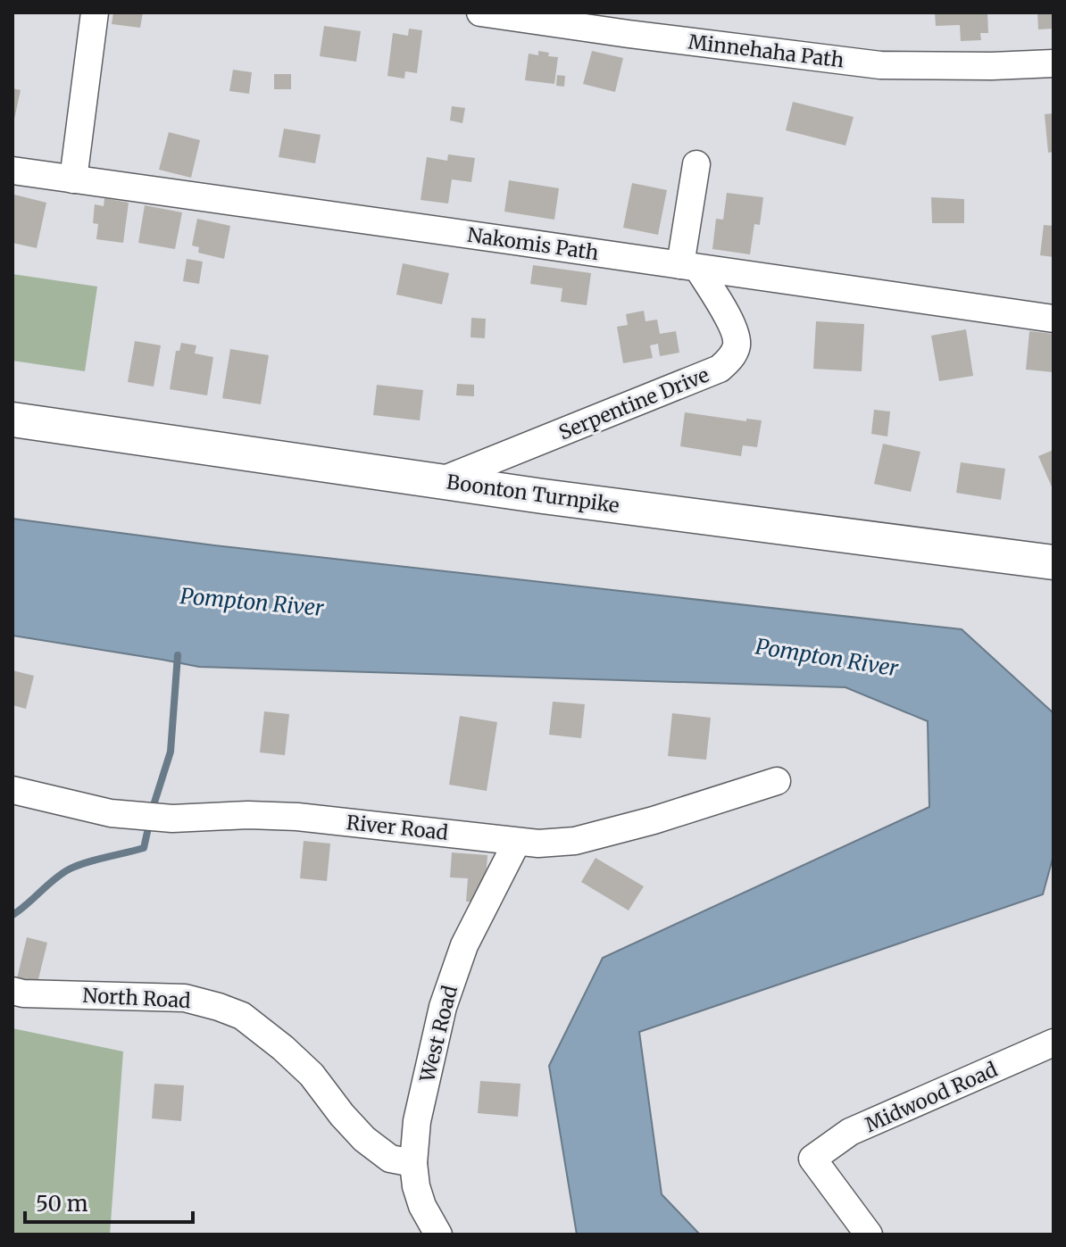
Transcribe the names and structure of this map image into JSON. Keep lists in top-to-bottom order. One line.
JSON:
{"streets":{"main road":["Boonton Turnpike"],"street":["Minnehaha Path","Nakomis Path","Serpentine Drive","River Road","North Road","West Road","Midwood Road"]},"crossings":[["Nakomis Path","Serpentine Drive"],["Serpentine Drive","Boonton Turnpike"],["River Road","West Road"],["North Road","West Road"]],"water":["Pompton River"],"scale_bar":"50 m"}
